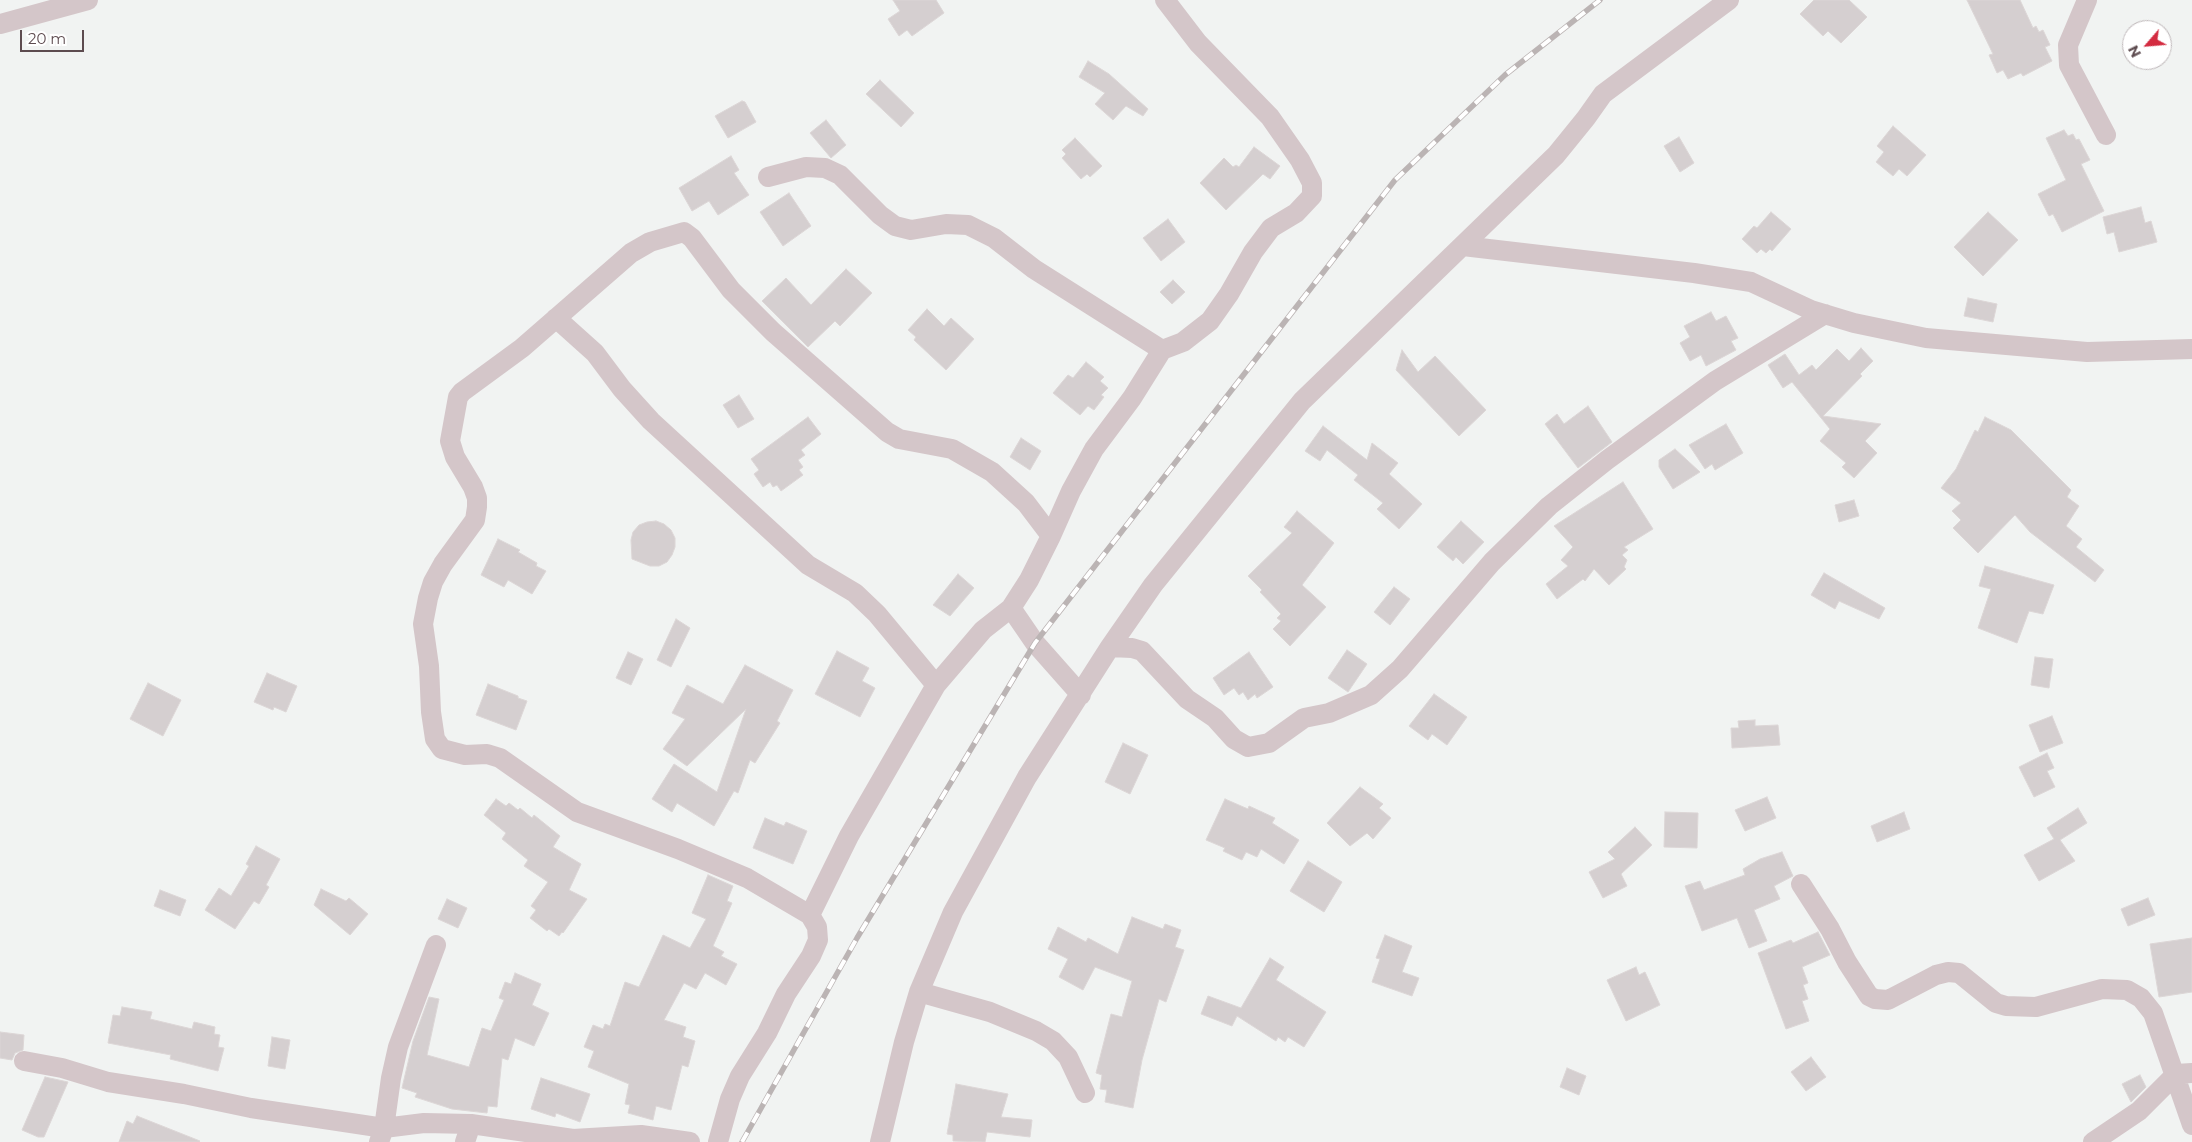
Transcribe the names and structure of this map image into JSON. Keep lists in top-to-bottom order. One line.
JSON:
{"scale_bar":"20 m","north":"bottom left"}
